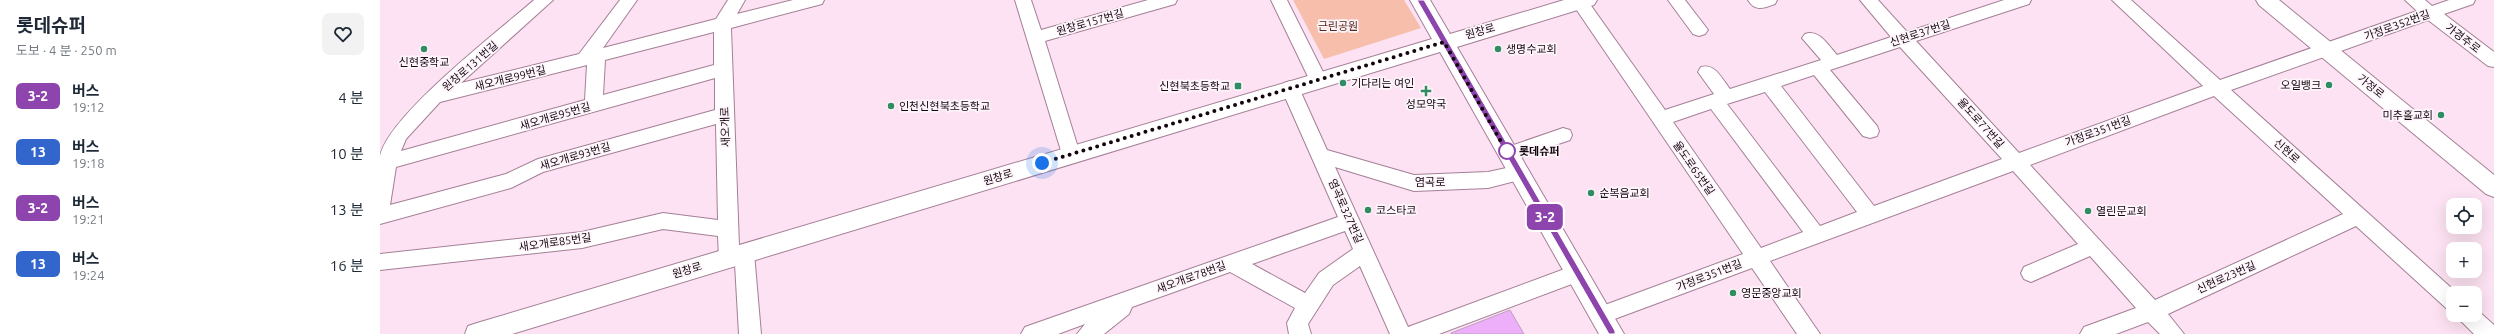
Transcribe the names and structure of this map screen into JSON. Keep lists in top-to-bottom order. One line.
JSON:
{"streets":{"street":["원창로157번길","가정로352번길","원창로","신현로37번길","가경주로","원창로131번길","새오개로99번길","가정로","새오개로95번길","율도로77번길","새오개로","가정로351번길","신현로","새오개로93번길","율도로65번길","염곡로","염곡로327번길","새오개로85번길","새오개로78번길","신현로23번길"]},"crossings":[["가정로352번길","가경주로"],["가정로352번길","가정로"],["가정로352번길","가정로351번길"],["원창로","새오개로"],["원창로","율도로65번길"],["원창로","염곡로327번길"],["신현로37번길","율도로77번길"],["신현로37번길","율도로65번길"],["원창로131번길","새오개로99번길"],["원창로131번길","새오개로95번길"],["새오개로99번길","새오개로"],["가정로","가정로351번길"],["새오개로95번길","새오개로"],["율도로77번길","가정로351번길"],["율도로77번길","신현로23번길"],["새오개로","새오개로93번길"],["새오개로","새오개로85번길"],["가정로351번길","신현로"],["가정로351번길","율도로65번길"],["신현로","신현로23번길"],["염곡로","염곡로327번길"],["염곡로327번길","새오개로78번길"]],"parks":["근린공원"],"places":{"other":["신현중학교","생명수교회","기다리는 여인","오일뱅크","인천신현북초등학교","미추홀교회","롯데슈퍼","순복음교회","코스타코","열린문교회","영문중앙교회"],"transit":["신현북초등학교"],"health":["성모약국"]},"lines":["bus line 3-2"],"page":{"heading":["롯데슈퍼","도보 · 4 분 · 250 m"],"on_map":"3-2","list":[{"mark":"3-2","name":"버스","note":"19:12","value":"4 분"},{"mark":"13","name":"버스","note":"19:18","value":"10 분"},{"mark":"3-2","name":"버스","note":"19:21","value":"13 분"},{"mark":"13","name":"버스","note":"19:24","value":"16 분"}],"map_buttons":["+","−"]}}
